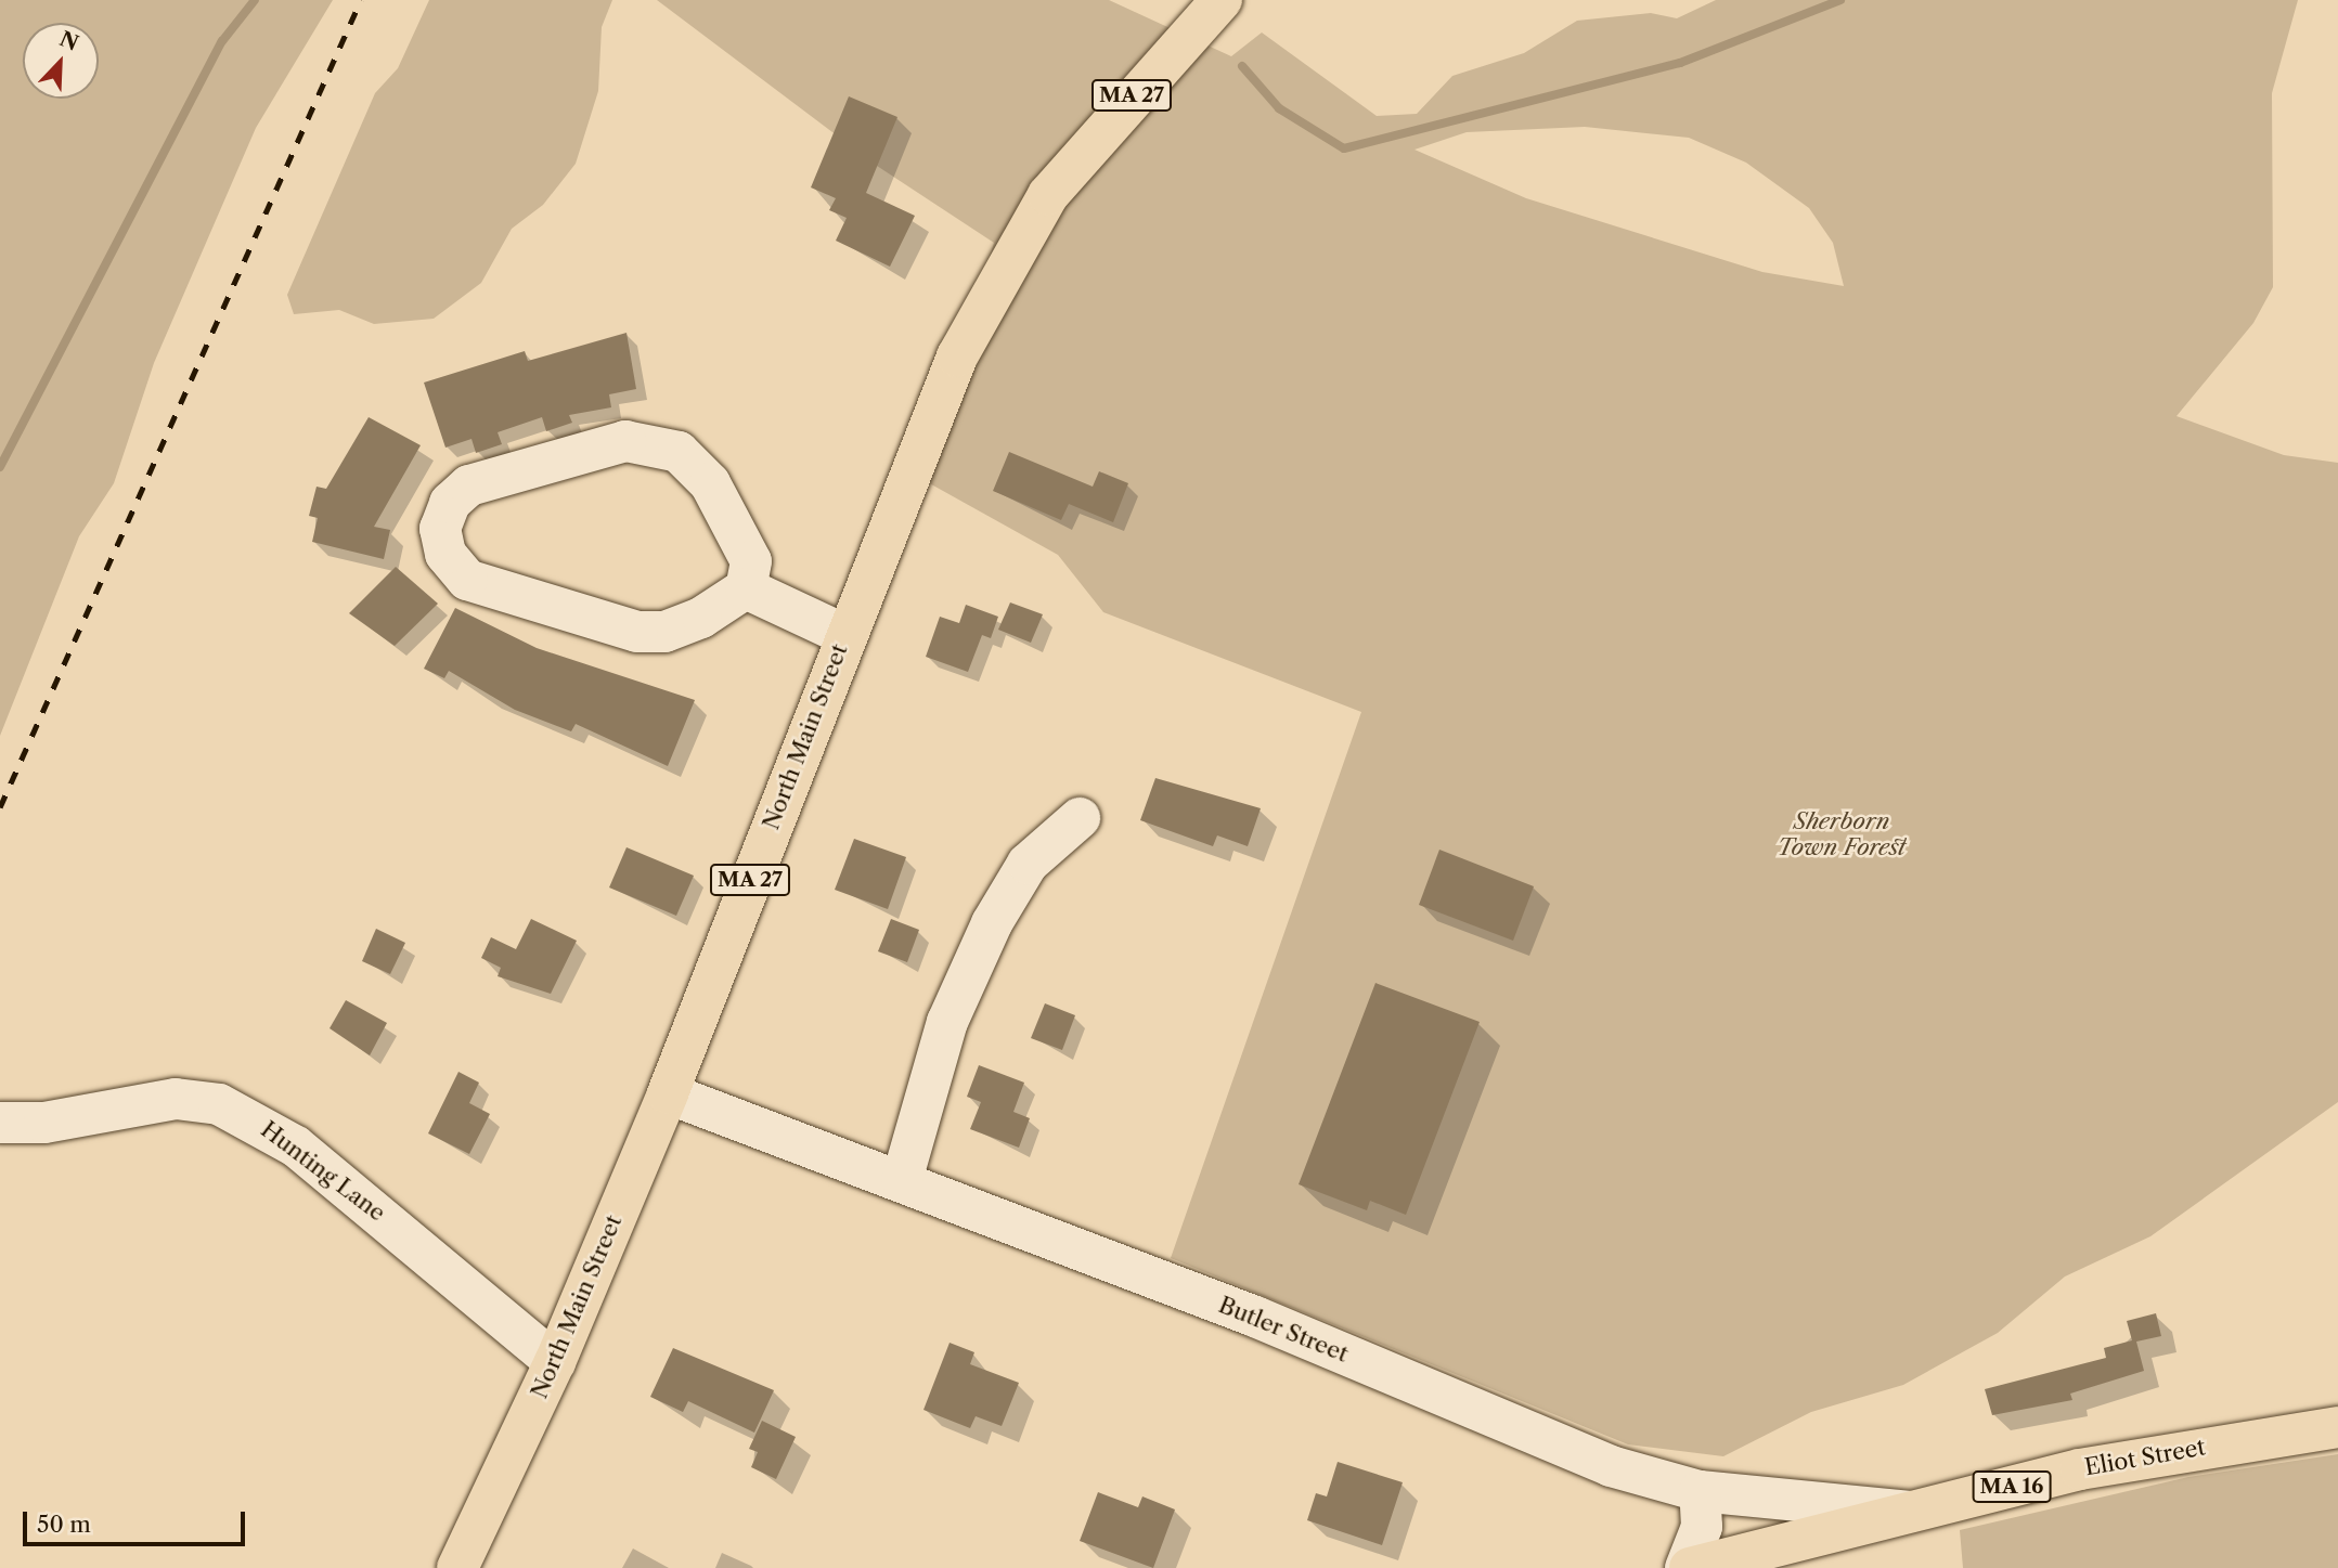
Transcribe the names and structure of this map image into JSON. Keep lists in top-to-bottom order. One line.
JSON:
{"streets":{"main road":["MA 27","North Main Street","Eliot Street","MA 16"],"street":["Hunting Lane","Butler Street"]},"crossings":[["North Main Street","Hunting Lane"],["North Main Street","Butler Street"],["Butler Street","Eliot Street"]],"parks":["Sherborn Town Forest"],"scale_bar":"50 m","north":"top right"}
